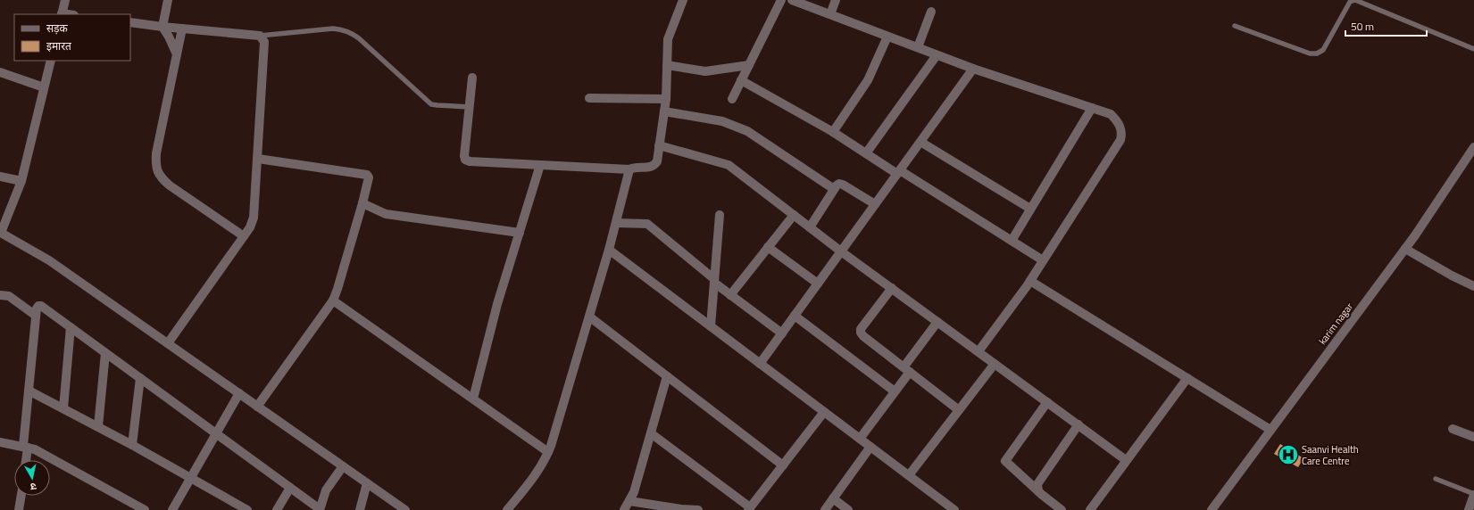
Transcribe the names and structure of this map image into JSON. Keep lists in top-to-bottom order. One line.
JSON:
{"streets":{"street":["karim nagar"]},"places":{"hospital":["Saanvi Health Care Centre"]},"legend":["सड़क","इमारत"],"scale_bar":"50 m","north":"bottom"}
